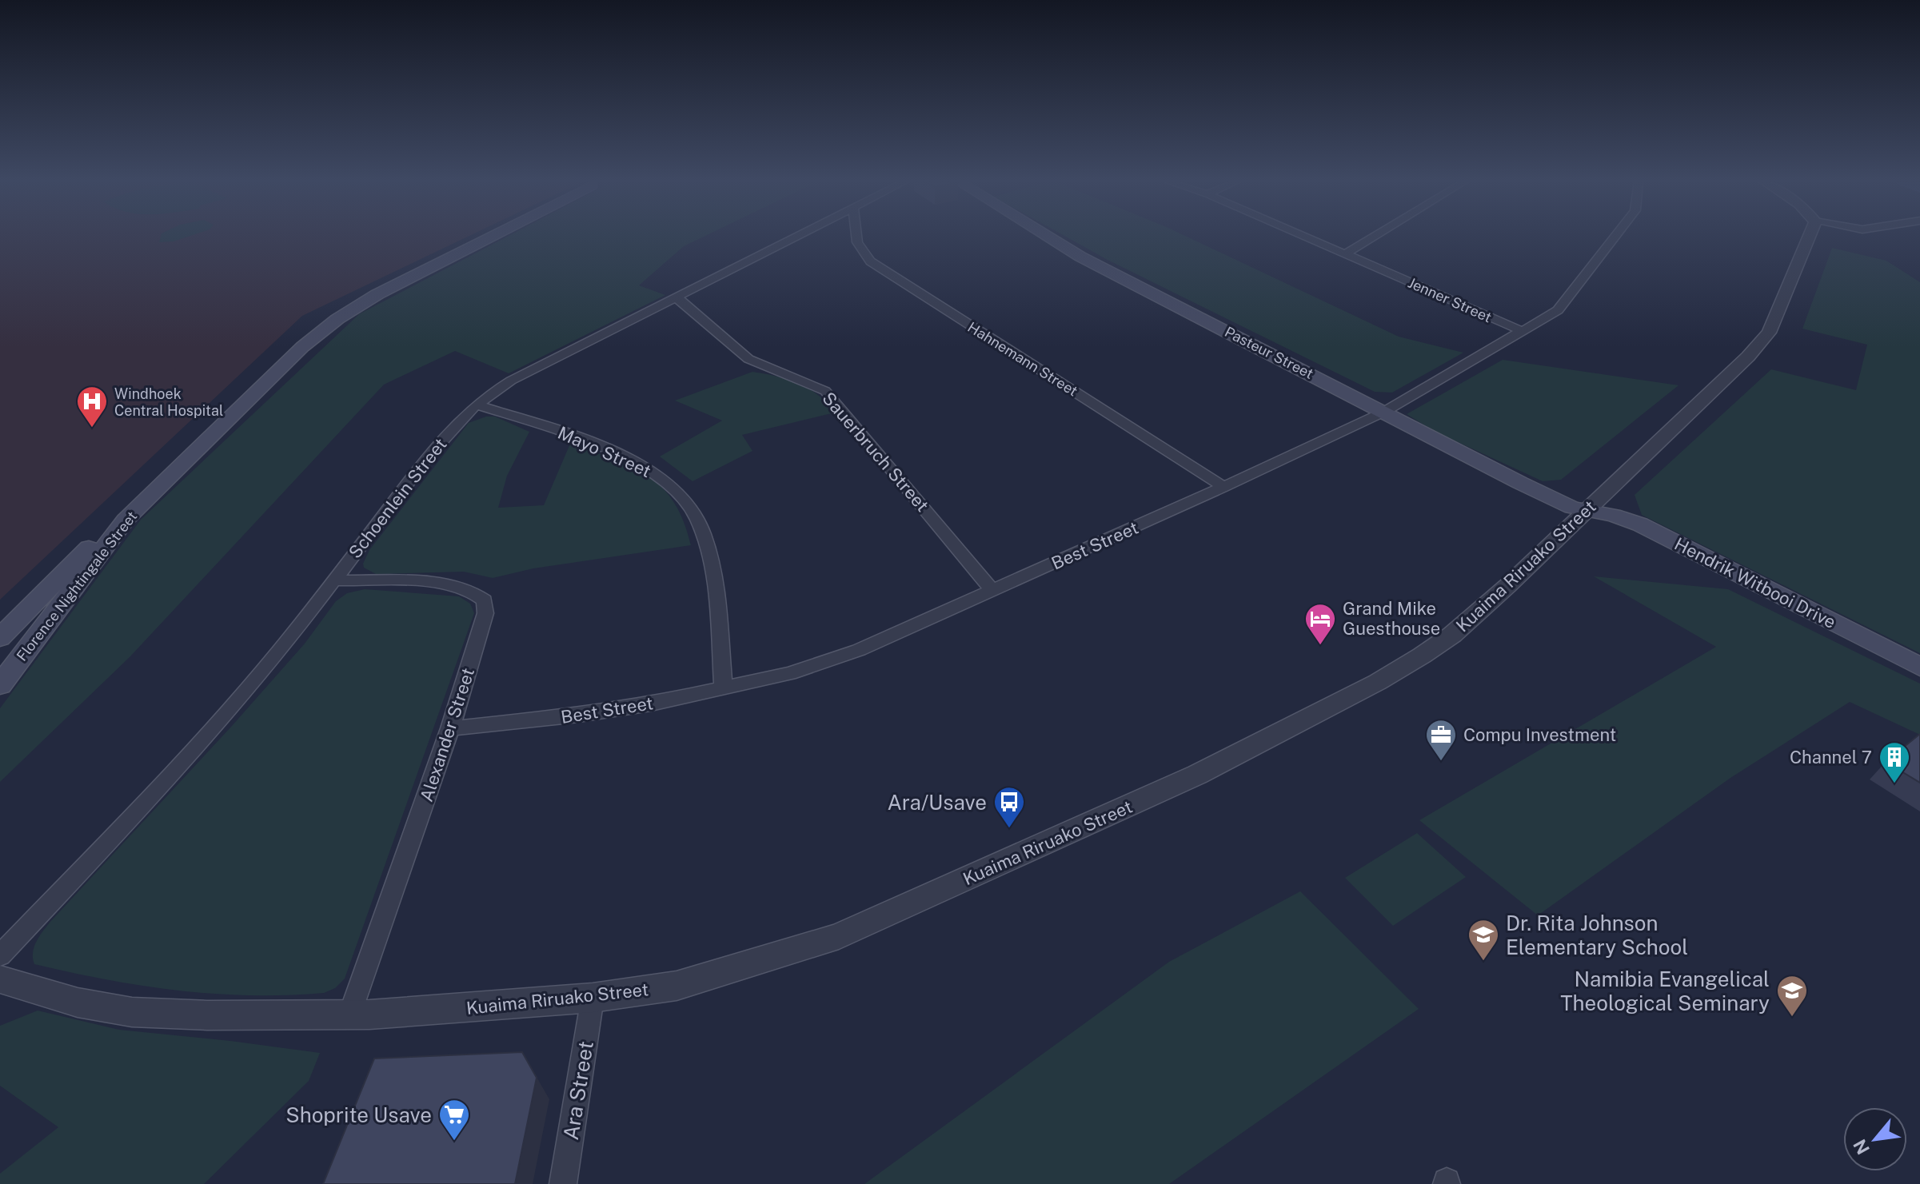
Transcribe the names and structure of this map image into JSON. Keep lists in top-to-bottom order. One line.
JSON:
{"streets":{"main road":["Pasteur Street","Hendrik Witbooi Drive","Florence Nightingale Street"],"street":["Jenner Street","Hahnemann Street","Mayo Street","Sauerbruch Street","Schoenlein Street","Best Street","Kuaima Riruako Street","Alexander Street","Ara Street"]},"crossings":[["Jenner Street","Best Street"],["Pasteur Street","Best Street"],["Pasteur Street","Kuaima Riruako Street"],["Pasteur Street","Hendrik Witbooi Drive"],["Hahnemann Street","Best Street"],["Mayo Street","Schoenlein Street"],["Mayo Street","Best Street"],["Sauerbruch Street","Schoenlein Street"],["Sauerbruch Street","Best Street"],["Schoenlein Street","Alexander Street"],["Best Street","Alexander Street"],["Kuaima Riruako Street","Hendrik Witbooi Drive"],["Kuaima Riruako Street","Alexander Street"],["Kuaima Riruako Street","Ara Street"]],"places":{"hospital":["Windhoek Central Hospital"],"hotel":["Grand Mike Guesthouse"],"office":["Compu Investment"],"building":["Channel 7"],"bus stop":["Ara/Usave"],"school or university":["Dr. Rita Johnson Elementary School","Namibia Evangelical Theological Seminary"],"supermarket":["Shoprite Usave"]},"north":"bottom left"}
